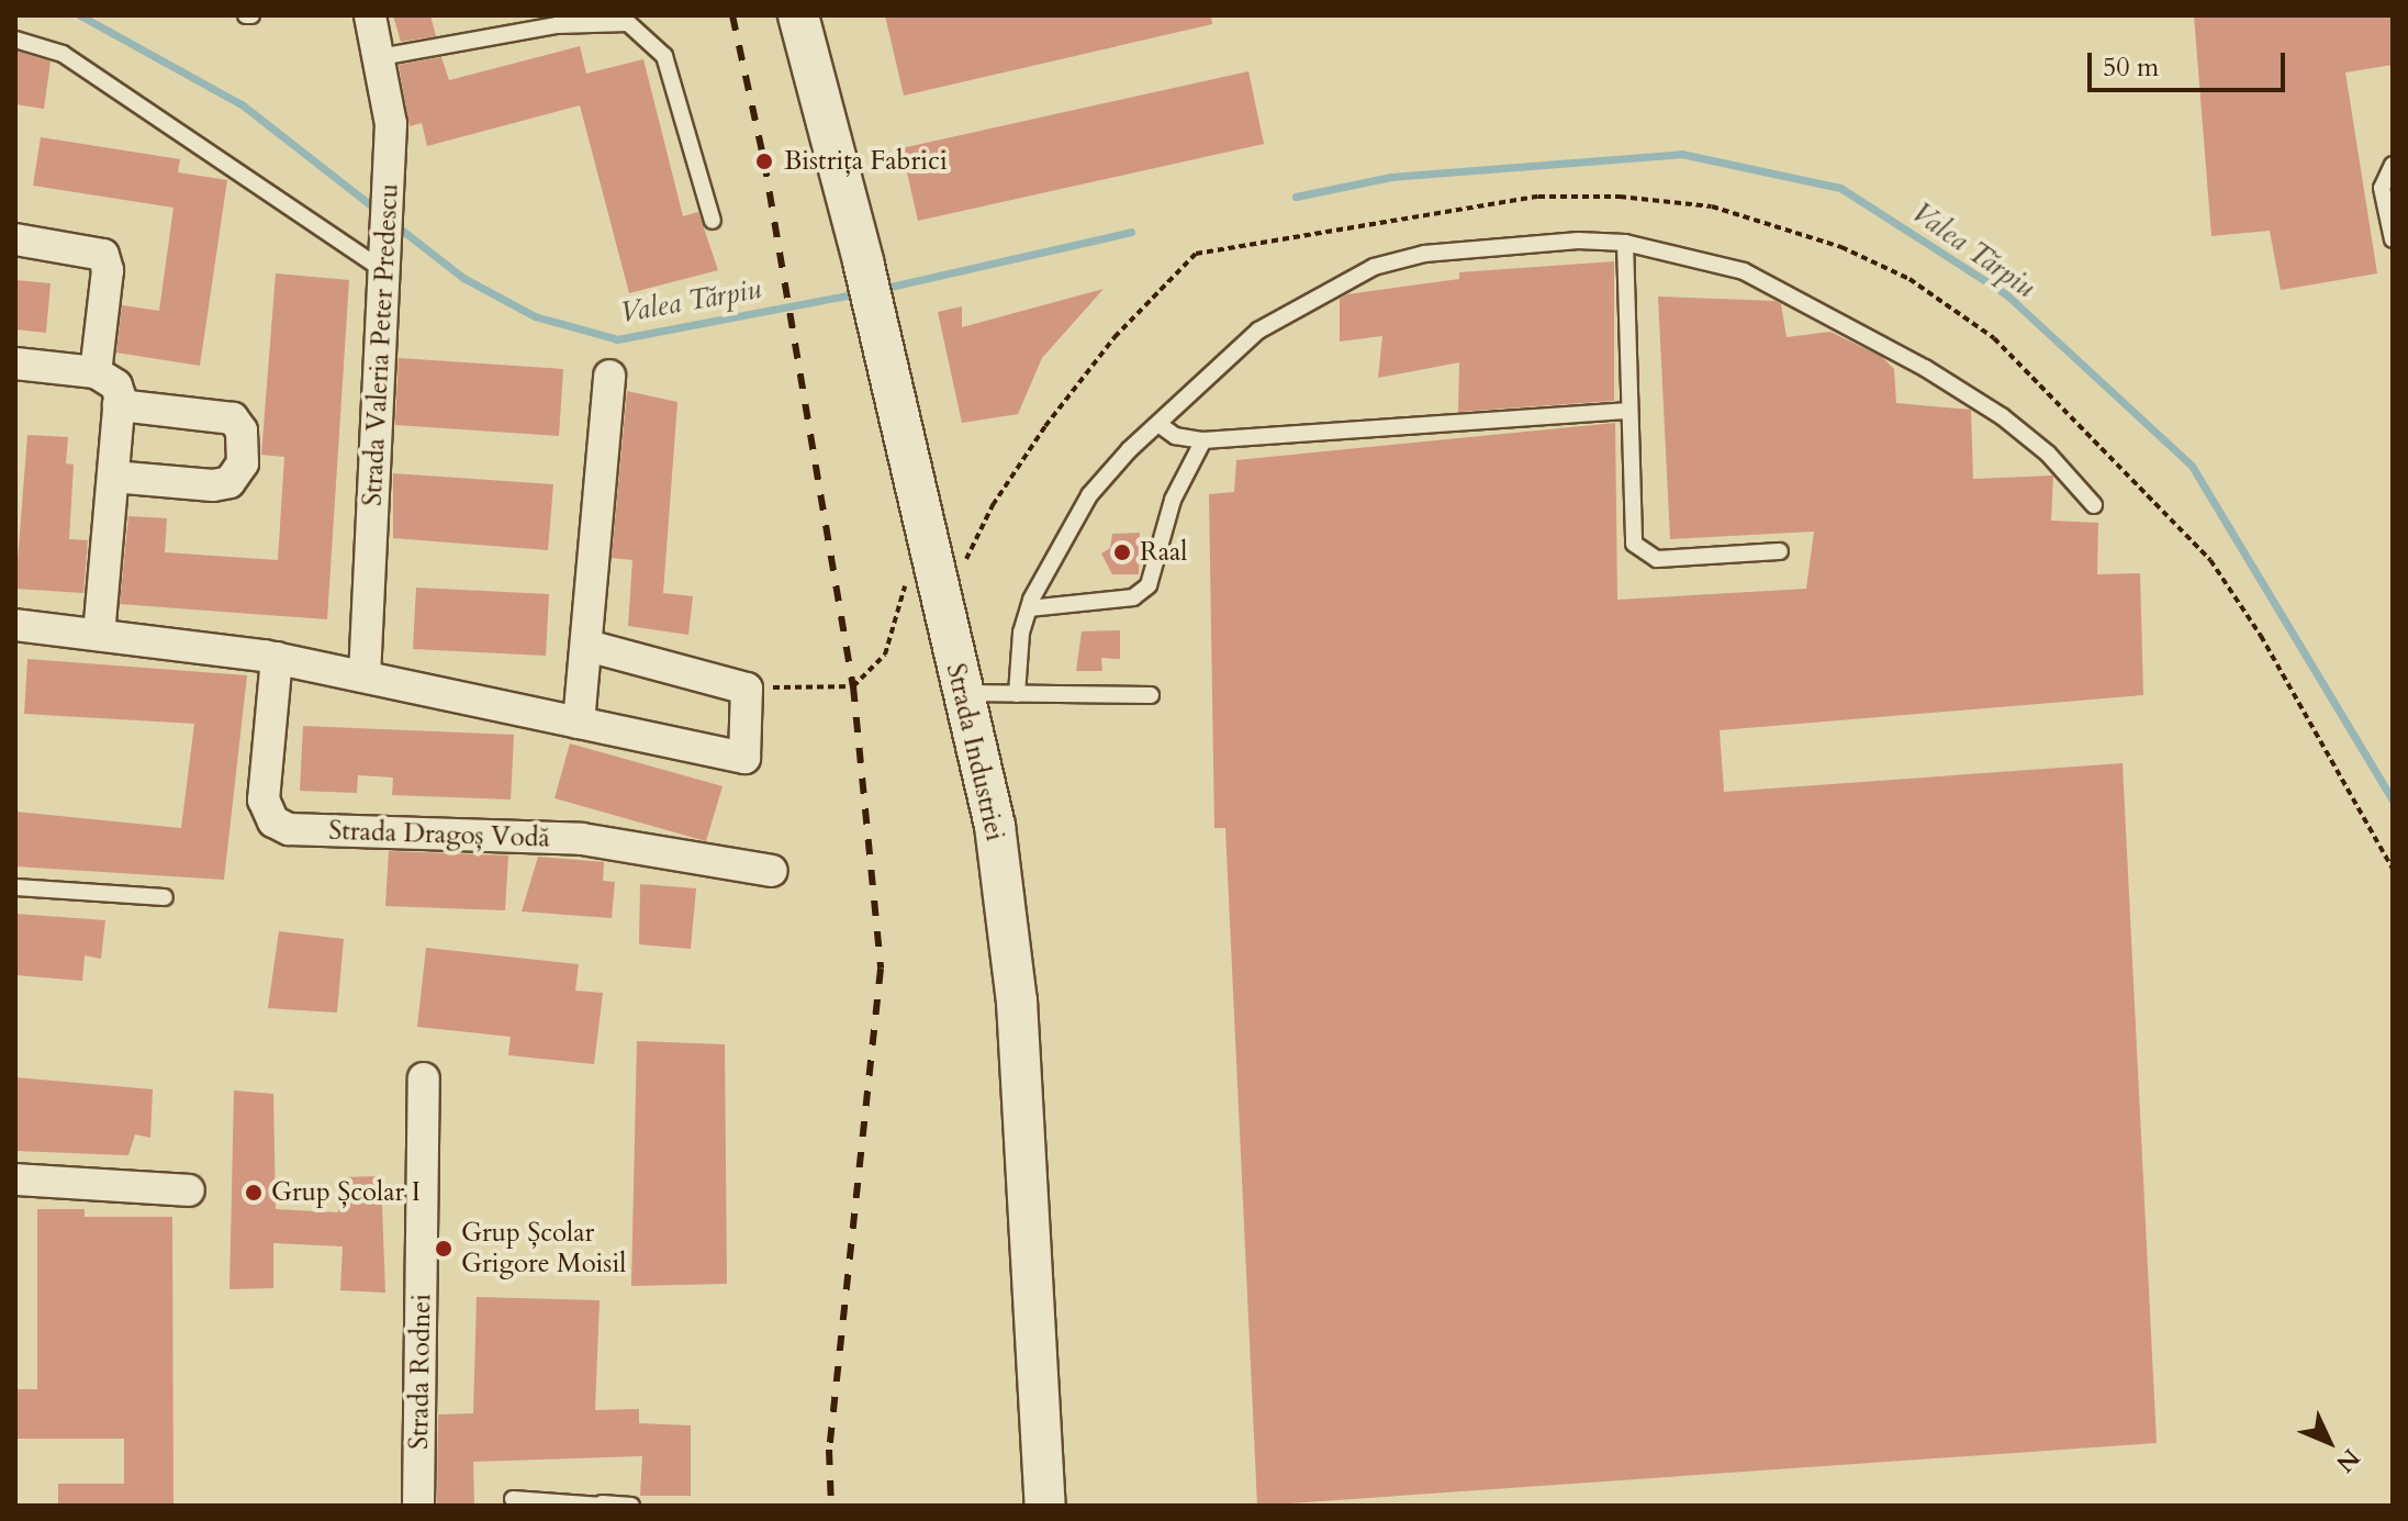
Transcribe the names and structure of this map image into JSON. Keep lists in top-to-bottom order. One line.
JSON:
{"streets":{"street":["Strada Valeria Peter Predescu","Strada Industriei","Strada Dragoș Vodă","Strada Rodnei"]},"water":["Valea Tărpiu"],"places":["Bistrița Fabrici","Raal","Grup Școlar I","Grup Școlar Grigore Moisil"],"scale_bar":"50 m","north":"bottom right"}
